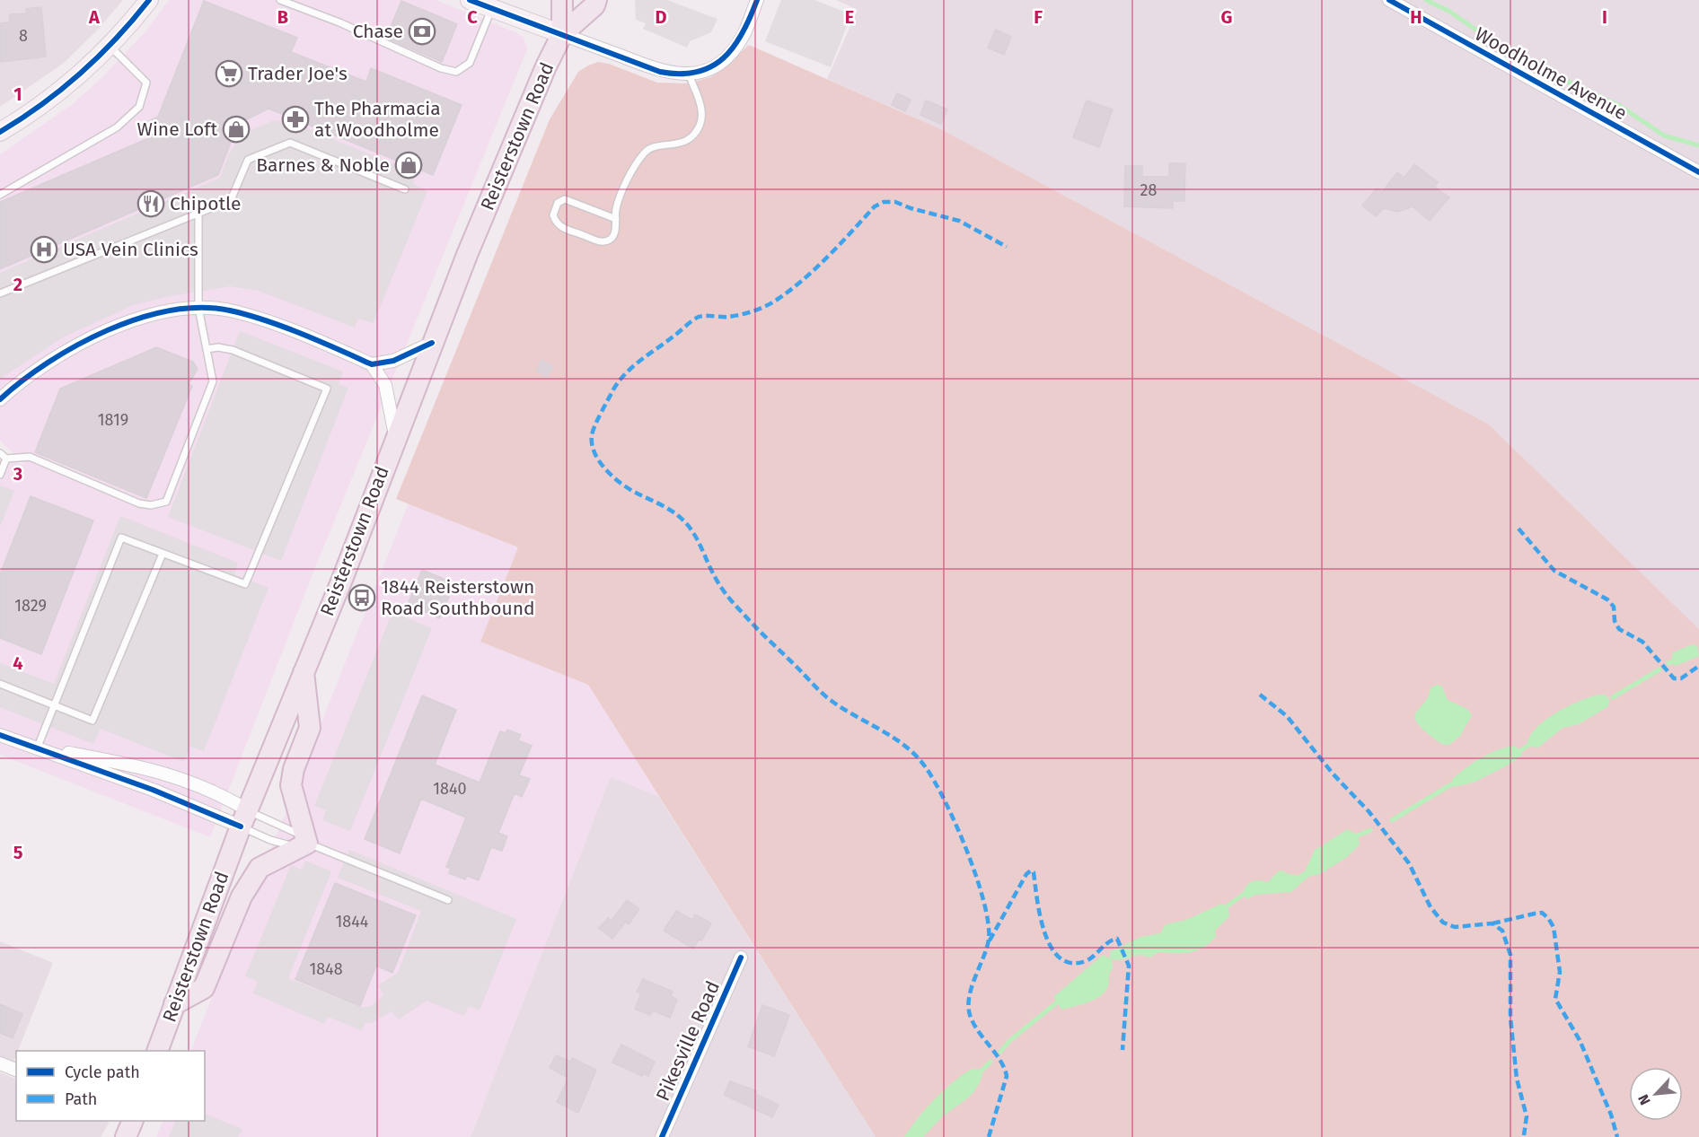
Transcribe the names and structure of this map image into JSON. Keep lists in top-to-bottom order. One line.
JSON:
{"streets":{"main road":["Reisterstown Road"],"street":["Woodholme Avenue","Pikesville Road"]},"places":{"bank":["Chase"],"supermarket":["Trader Joe's"],"pharmacy":["The Pharmacia at Woodholme"],"shop":["Wine Loft","Barnes & Noble"],"restaurant":["Chipotle"],"hospital":["USA Vein Clinics"],"bus stop":["1844 Reisterstown Road Southbound"]},"house_numbers":["8","28","1819","1829","1840","1844","1848"],"legend":["Cycle path","Path"],"north":"bottom left","grid":{"columns":["A","B","C","D","E","F","G","H","I"],"rows":["1","2","3","4","5"]}}
